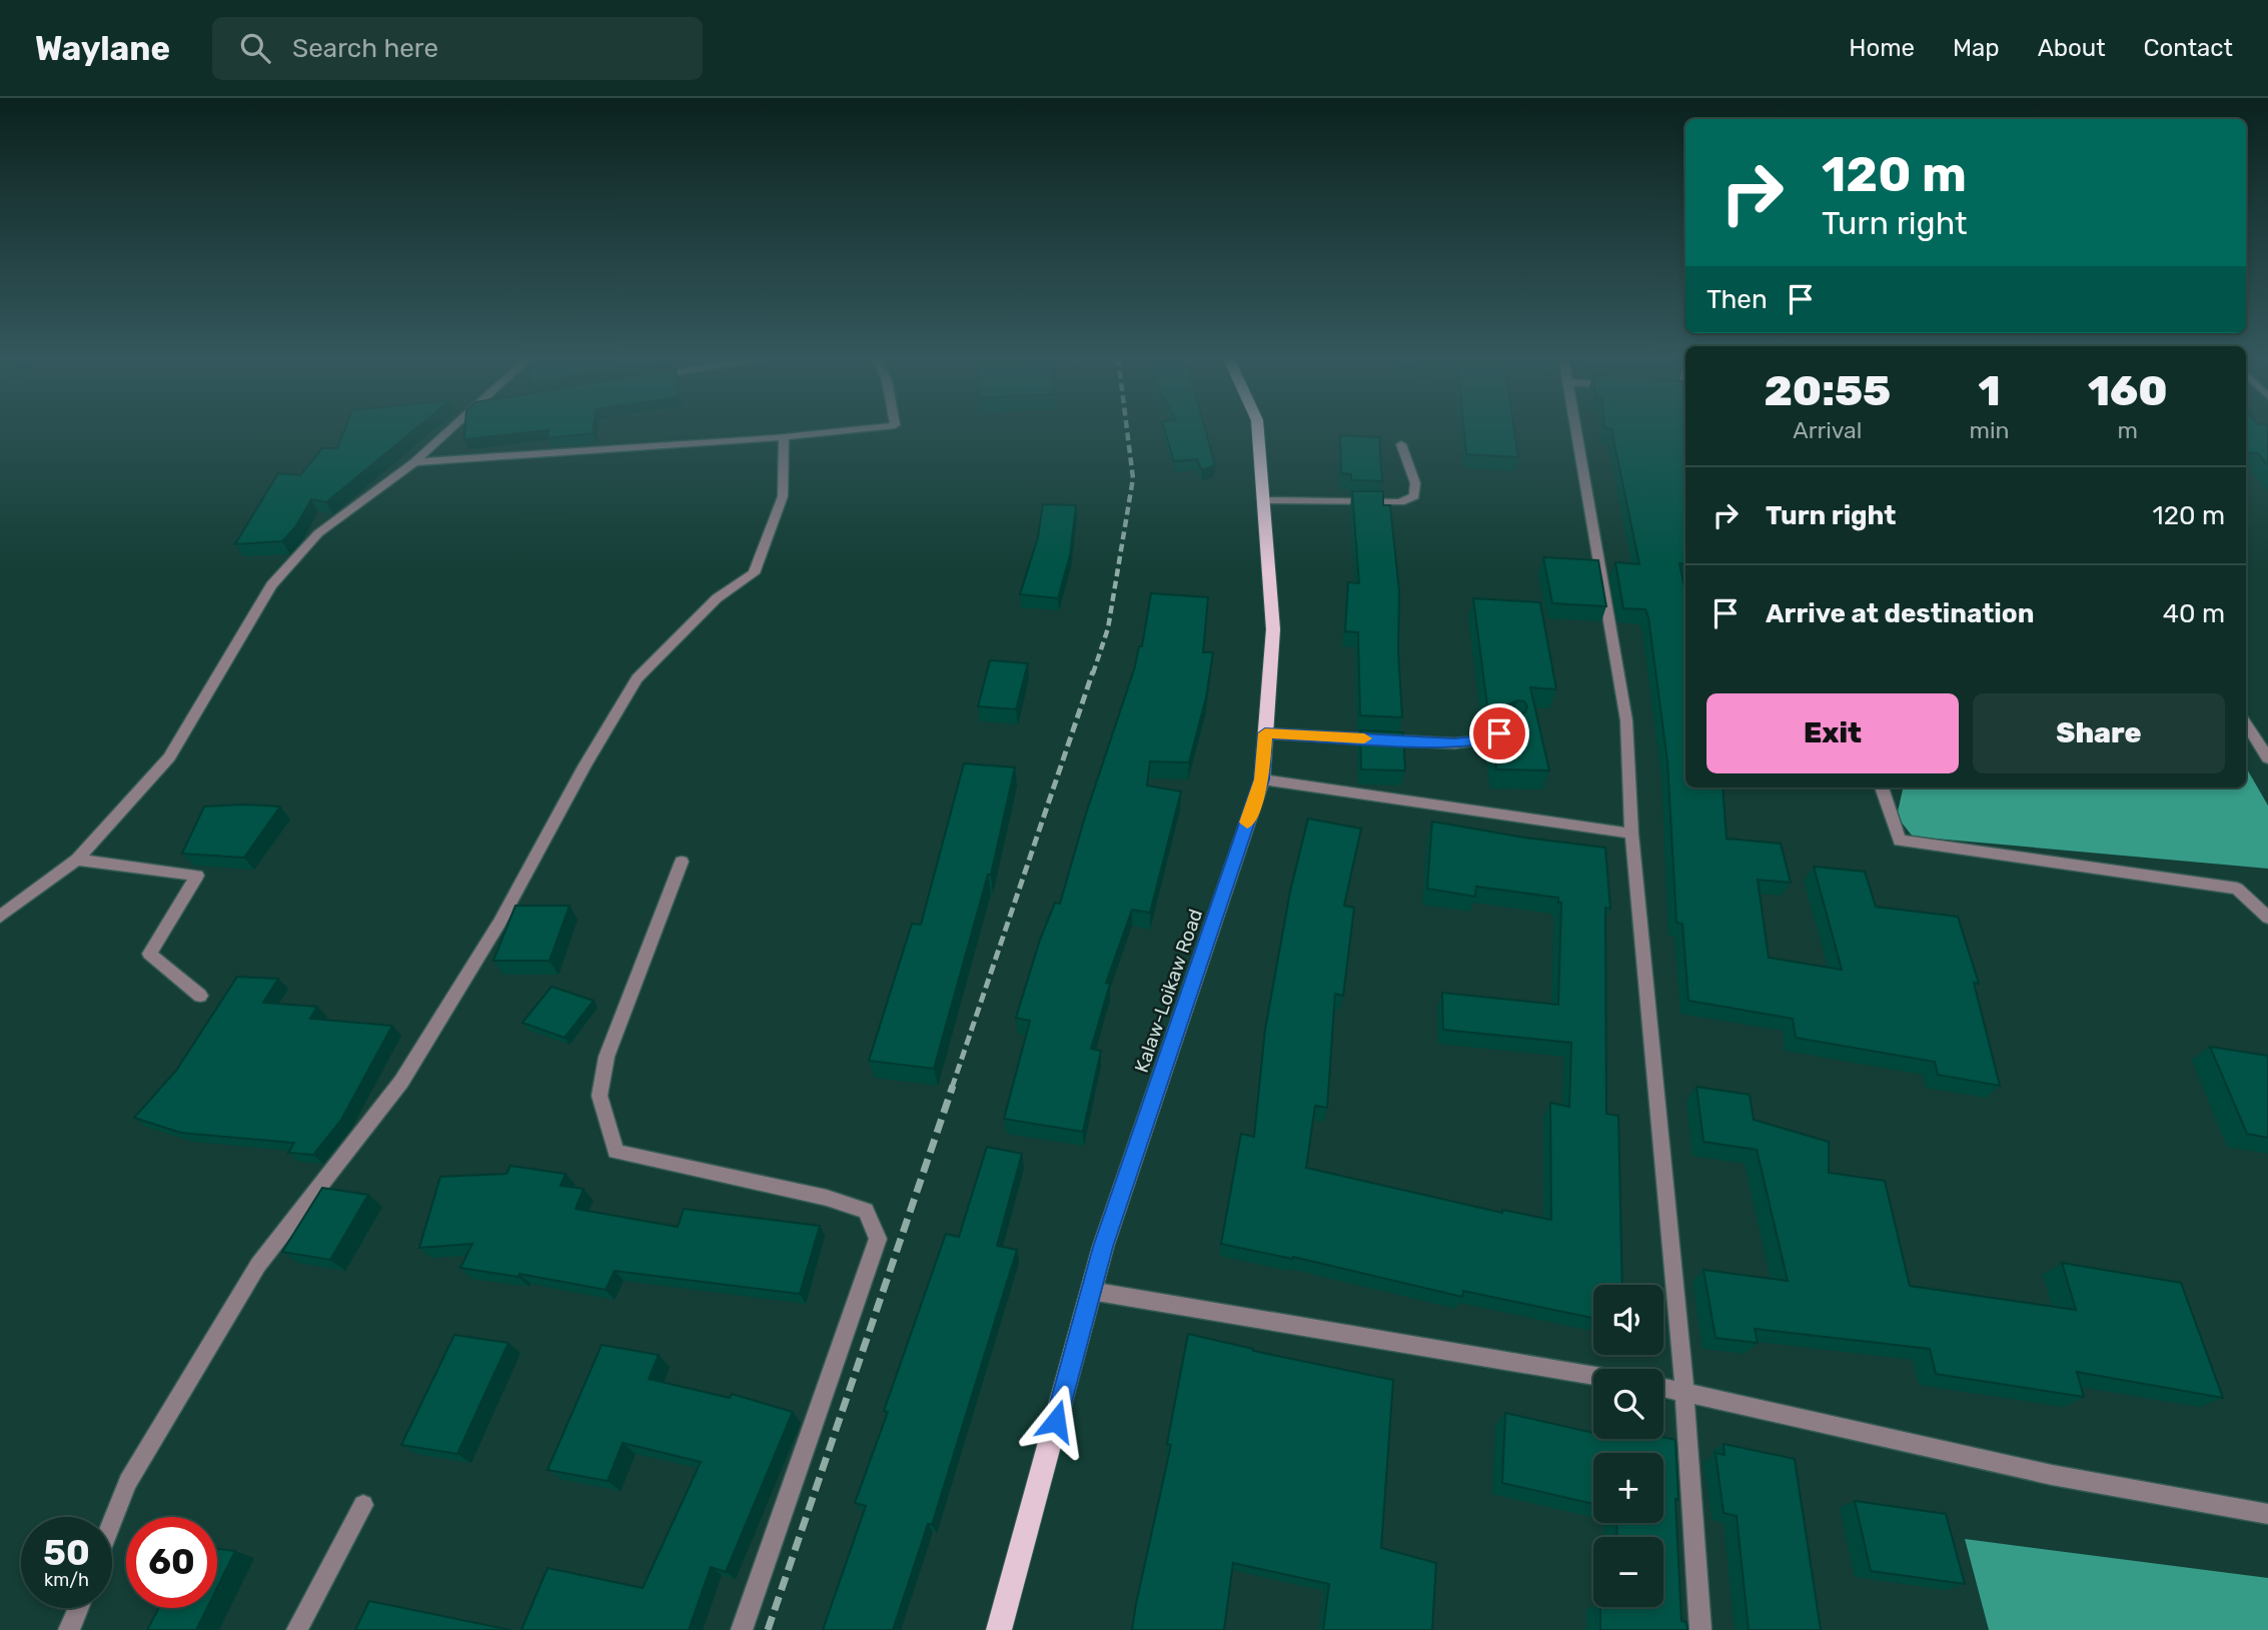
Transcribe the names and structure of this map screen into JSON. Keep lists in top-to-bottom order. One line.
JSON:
{"streets":{"main road":["Kalaw-Loikaw Road"]},"page":{"header":"Waylane","search":"Search here","nav":["Home","Map","About","Contact"],"turn":["120 m","Turn right"],"then":"Then","eta":["20:55","Arrival","1","min","160","m"],"list":[{"name":"Turn right","value":"120 m"},{"name":"Arrive at destination","value":"40 m"}],"buttons":["Exit","Share"],"map_buttons":["+","−"],"speed":"50 km/h","limit":"60"}}
